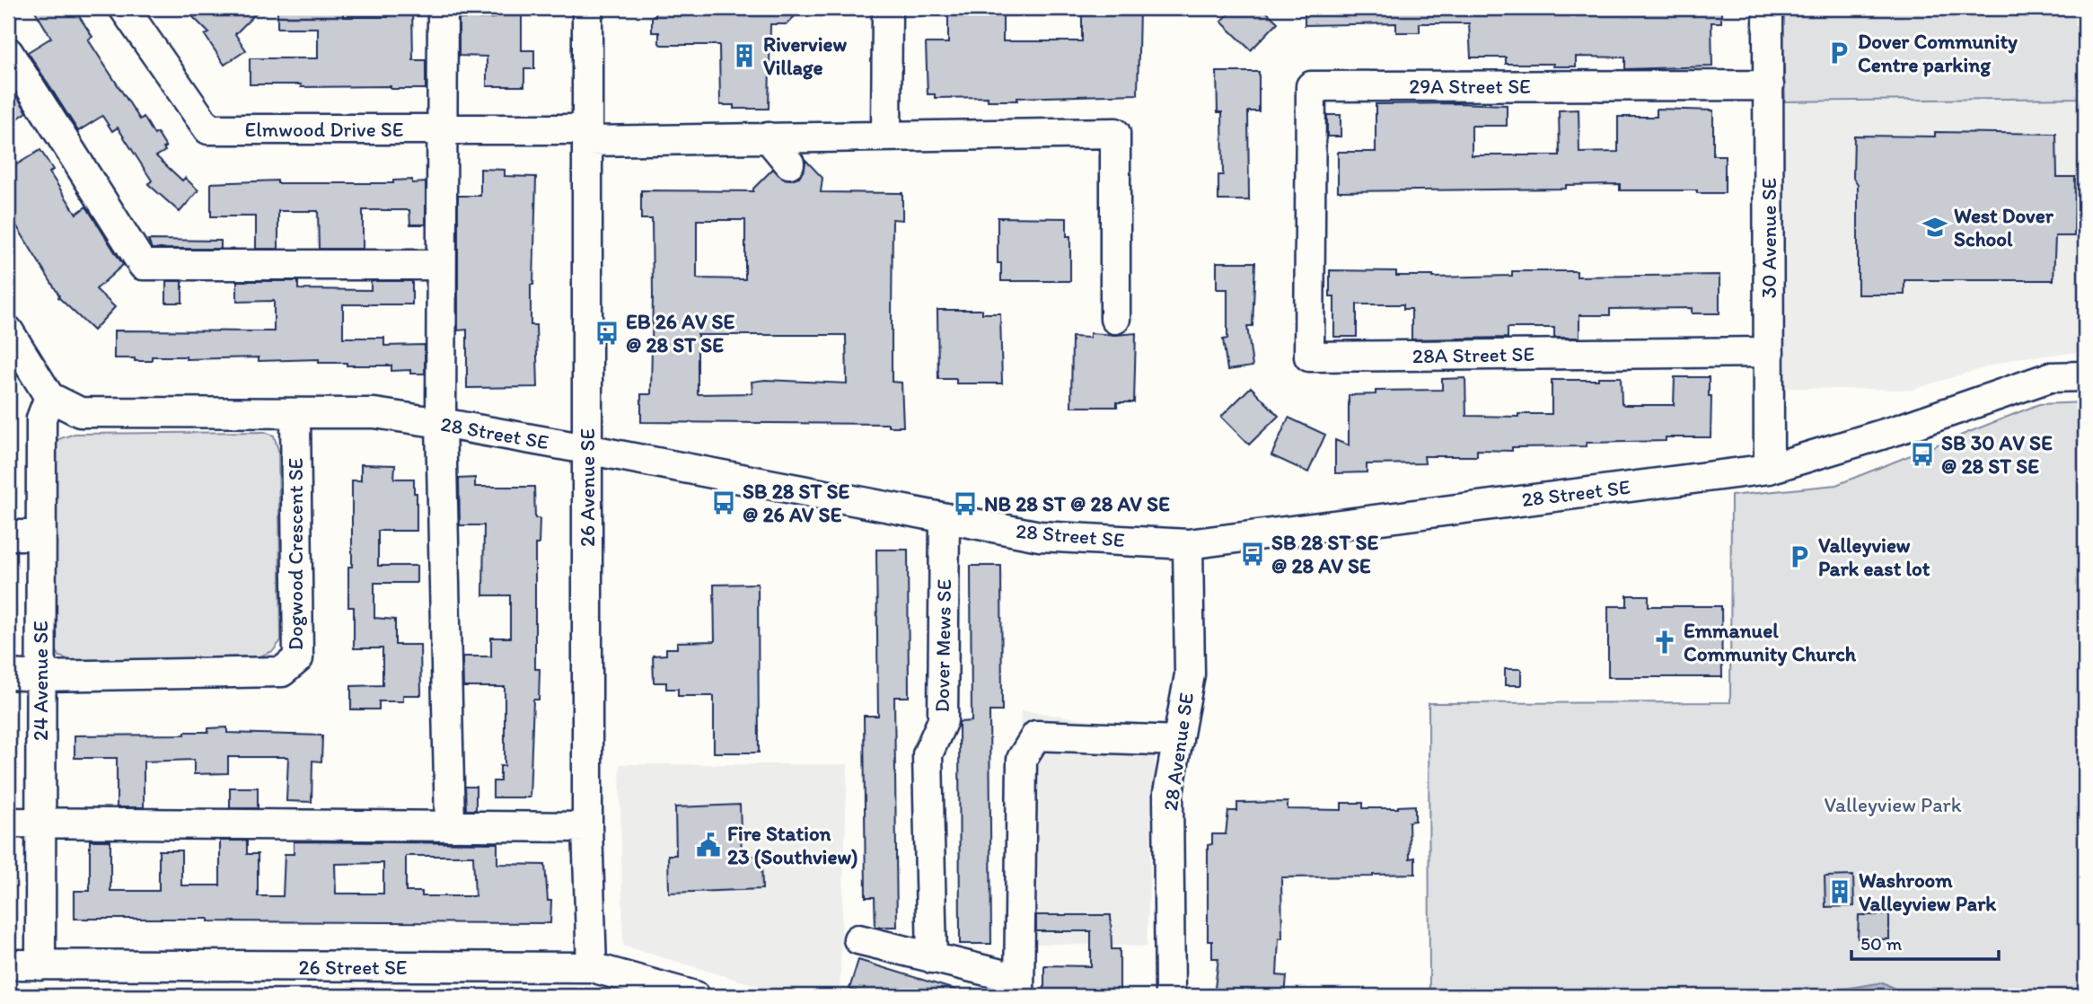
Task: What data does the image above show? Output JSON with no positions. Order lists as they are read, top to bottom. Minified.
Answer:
{"streets":{"street":["29A Street SE","Elmwood Drive SE","30 Avenue SE","28A Street SE","28 Street SE","26 Avenue SE","Dogwood Crescent SE","Dover Mews SE","24 Avenue SE","28 Avenue SE","26 Street SE"]},"crossings":[["29A Street SE","30 Avenue SE"],["29A Street SE","28A Street SE"],["Elmwood Drive SE","26 Avenue SE"],["30 Avenue SE","28A Street SE"],["30 Avenue SE","28 Street SE"],["28 Street SE","26 Avenue SE"],["28 Street SE","Dogwood Crescent SE"],["28 Street SE","Dover Mews SE"],["28 Street SE","24 Avenue SE"],["28 Street SE","28 Avenue SE"],["26 Avenue SE","26 Street SE"],["Dogwood Crescent SE","24 Avenue SE"],["24 Avenue SE","26 Street SE"]],"parks":["Valleyview Park"],"places":{"parking":["Dover Community Centre parking","Valleyview Park east lot"],"building":["Riverview Village","Washroom Valleyview Park"],"school or university":["West Dover School"],"bus stop":["EB 26 AV SE @ 28 ST SE","SB 30 AV SE @ 28 ST SE","SB 28 ST SE @ 26 AV SE","NB 28 ST @ 28 AV SE","SB 28 ST SE @ 28 AV SE"],"church":["Emmanuel Community Church"],"public building":["Fire Station 23 (Southview)"]},"scale_bar":"50 m"}
